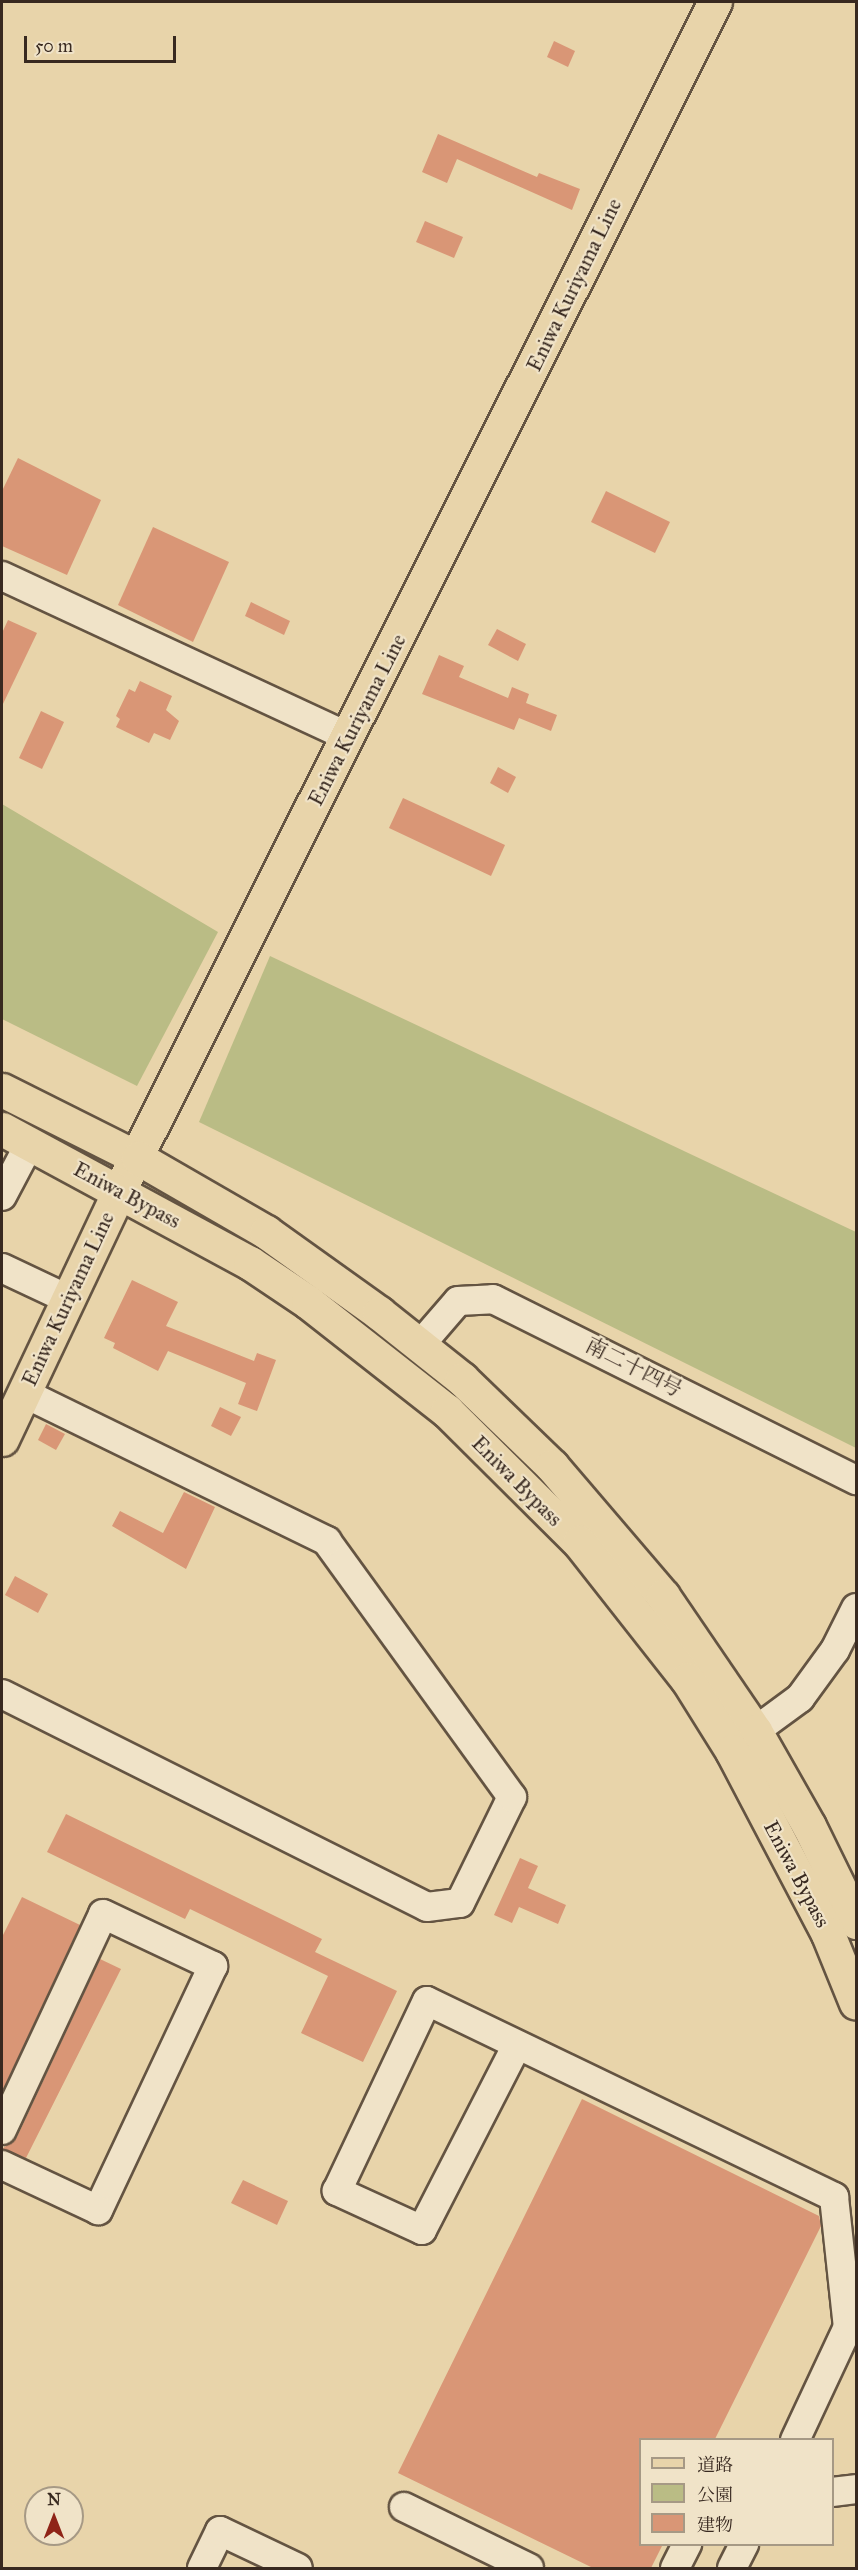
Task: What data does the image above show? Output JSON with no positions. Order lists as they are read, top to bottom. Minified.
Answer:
{"streets":{"main road":["Eniwa Kuriyama Line","Eniwa Bypass"],"street":["南二十四号"]},"crossings":[["Eniwa Kuriyama Line","Eniwa Bypass"],["Eniwa Bypass","南二十四号"]],"legend":["道路","公園","建物"],"scale_bar":"50 m","north":"top"}
